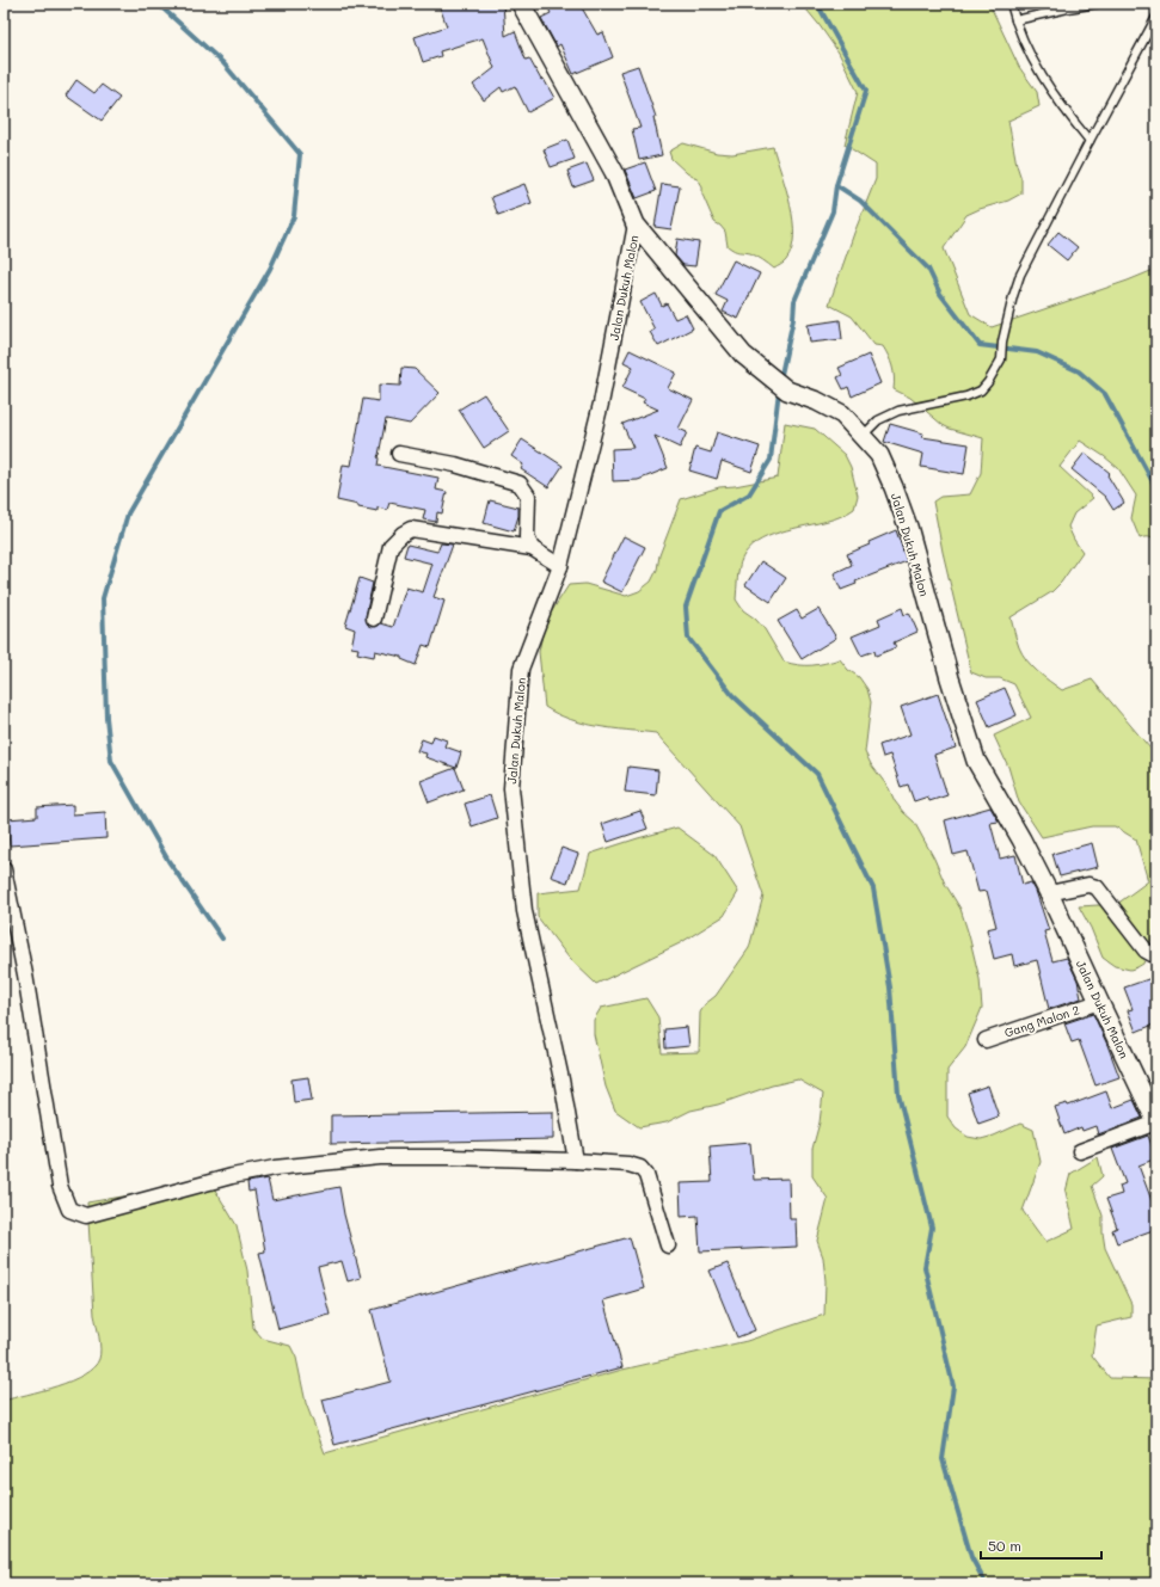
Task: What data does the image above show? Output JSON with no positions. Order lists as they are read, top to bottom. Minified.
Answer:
{"streets":{"street":["Jalan Dukuh Malon","Gang Malon 2"]},"crossings":[["Jalan Dukuh Malon","Gang Malon 2"]],"scale_bar":"50 m"}
